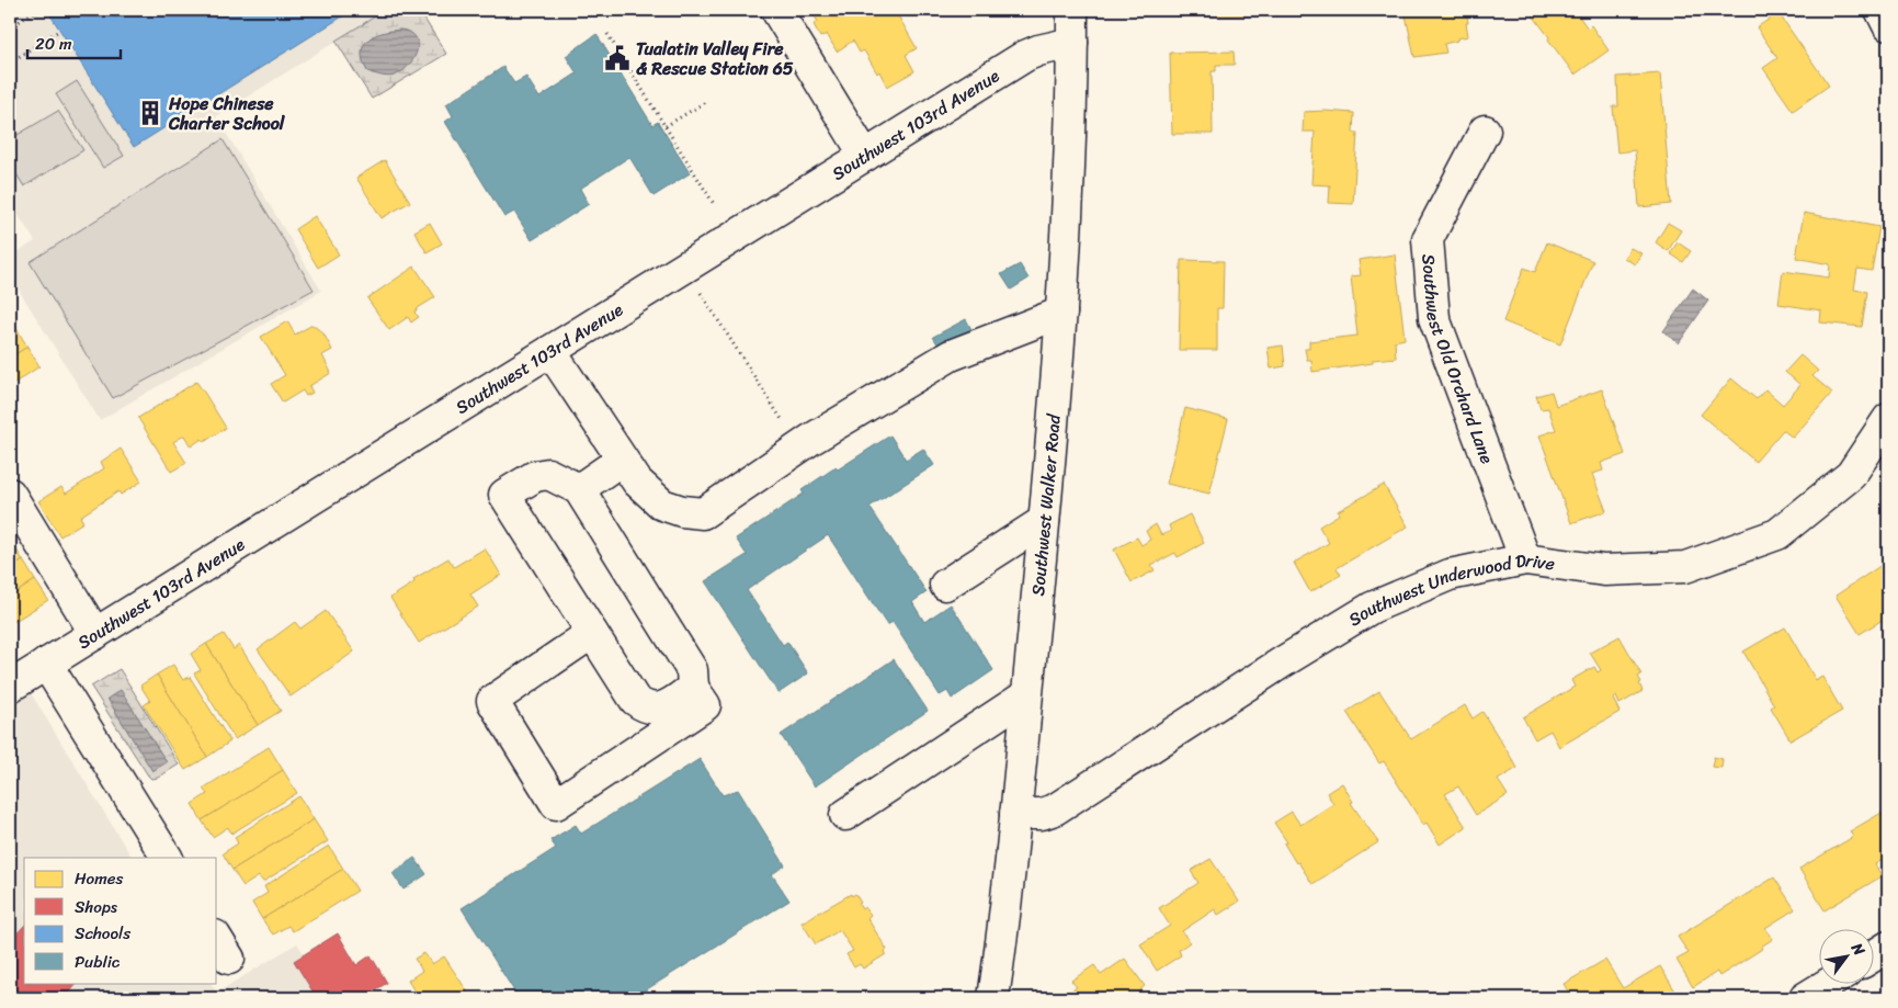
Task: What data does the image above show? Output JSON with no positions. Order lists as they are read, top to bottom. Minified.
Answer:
{"streets":{"street":["Southwest 103rd Avenue","Southwest Old Orchard Lane","Southwest Walker Road","Southwest Underwood Drive"]},"crossings":[["Southwest 103rd Avenue","Southwest Walker Road"],["Southwest Old Orchard Lane","Southwest Underwood Drive"],["Southwest Walker Road","Southwest Underwood Drive"]],"places":{"public building":["Tualatin Valley Fire & Rescue Station 65"],"building":["Hope Chinese Charter School"]},"legend":["Homes","Shops","Schools","Public"],"scale_bar":"20 m","north":"top right"}
